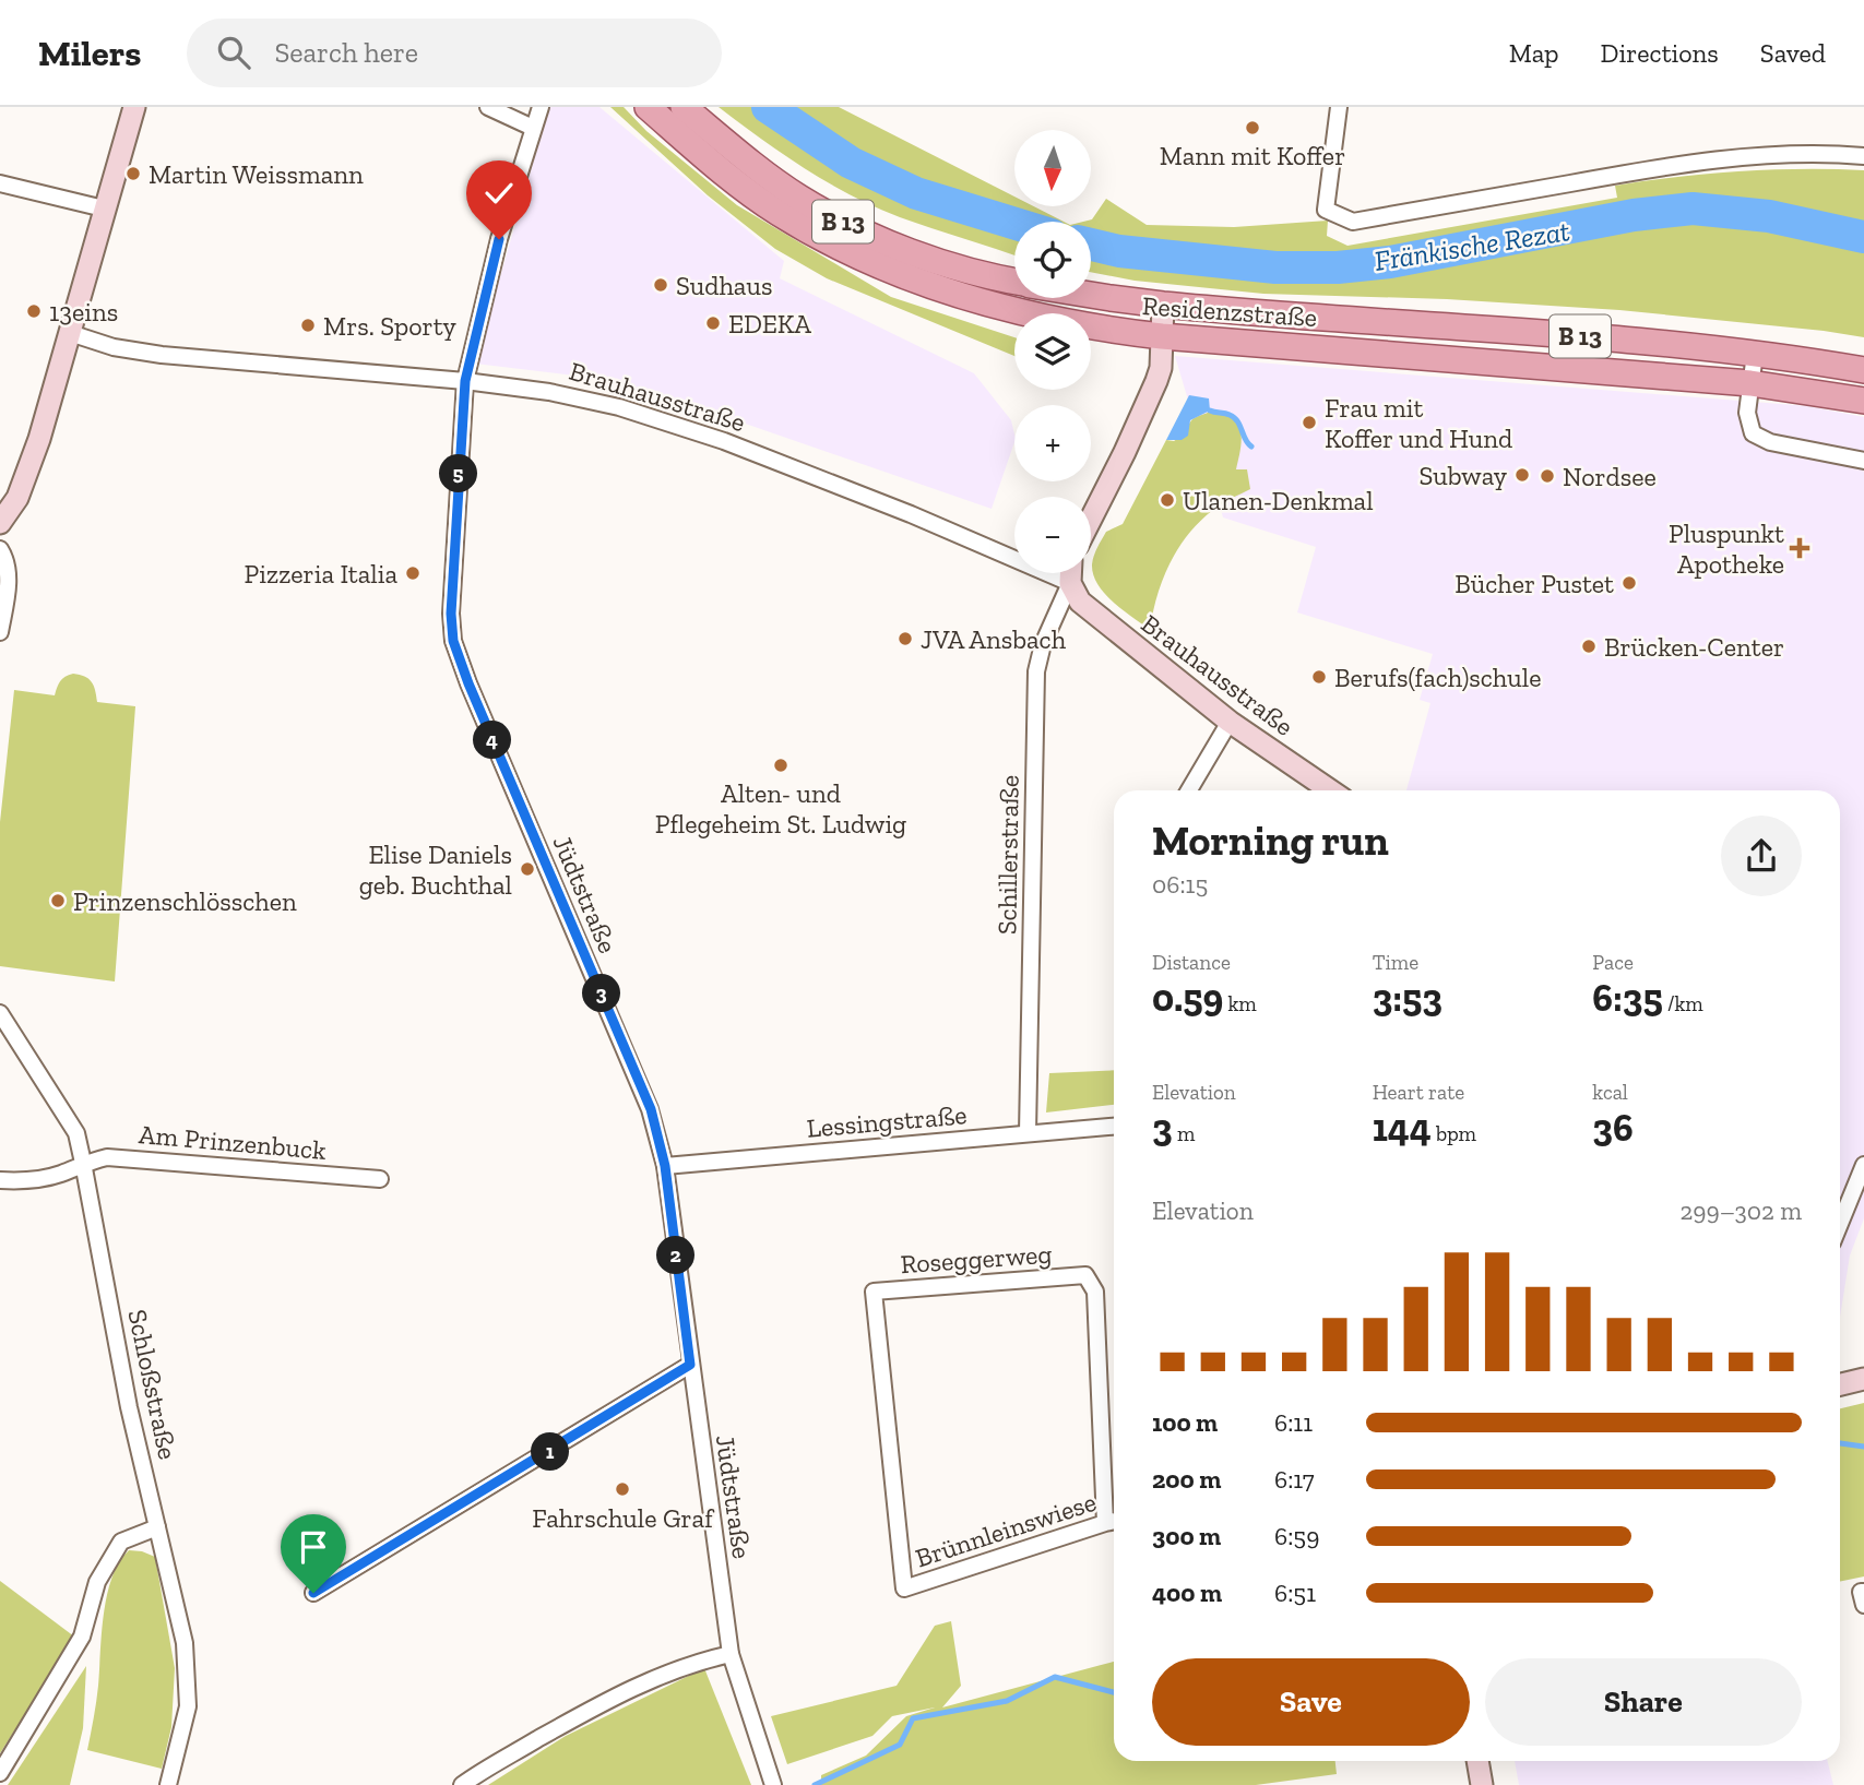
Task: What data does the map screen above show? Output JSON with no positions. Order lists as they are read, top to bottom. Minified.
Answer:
{"streets":{"main road":["B 13","Residenzstraße","Brauhausstraße"],"street":["Schillerstraße","Jüdtstraße","Lessingstraße","Am Prinzenbuck","Roseggerweg","Schloßstraße","Brünnleinswiese"]},"crossings":[["Brauhausstraße","Schillerstraße"],["Brauhausstraße","Jüdtstraße"],["Schillerstraße","Lessingstraße"],["Jüdtstraße","Lessingstraße"],["Am Prinzenbuck","Schloßstraße"],["Roseggerweg","Brünnleinswiese"]],"water":["Fränkische Rezat"],"places":{"other":["Mann mit Koffer","Martin Weissmann","Sudhaus","13eins","EDEKA","Mrs. Sporty","Frau mit Koffer und Hund","Subway","Nordsee","Ulanen-Denkmal","Pizzeria Italia","Bücher Pustet","JVA Ansbach","Brücken-Center","Berufs(fach)schule","Alten- und Pflegeheim St. Ludwig","Elise Daniels geb. Buchthal","Prinzenschlösschen","Fahrschule Graf"],"health":["Pluspunkt Apotheke"]},"north":"bottom","page":{"header":"Milers","search":"Search here","nav":["Map","Directions","Saved"],"map_buttons":["+","−"],"pins":["5","4","3","2","1"],"heading":["Morning run","06:15"],"stats":[["Distance","0.59 km"],["Time","3:53"],["Pace","6:35 /km"],["Elevation","3 m"],["Heart rate","144 bpm"],["kcal","36"]],"chart":["Elevation","299–302 m"],"list":[{"name":"100 m","note":"6:11"},{"name":"200 m","note":"6:17"},{"name":"300 m","note":"6:59"},{"name":"400 m","note":"6:51"}],"buttons":["Save","Share"]}}
